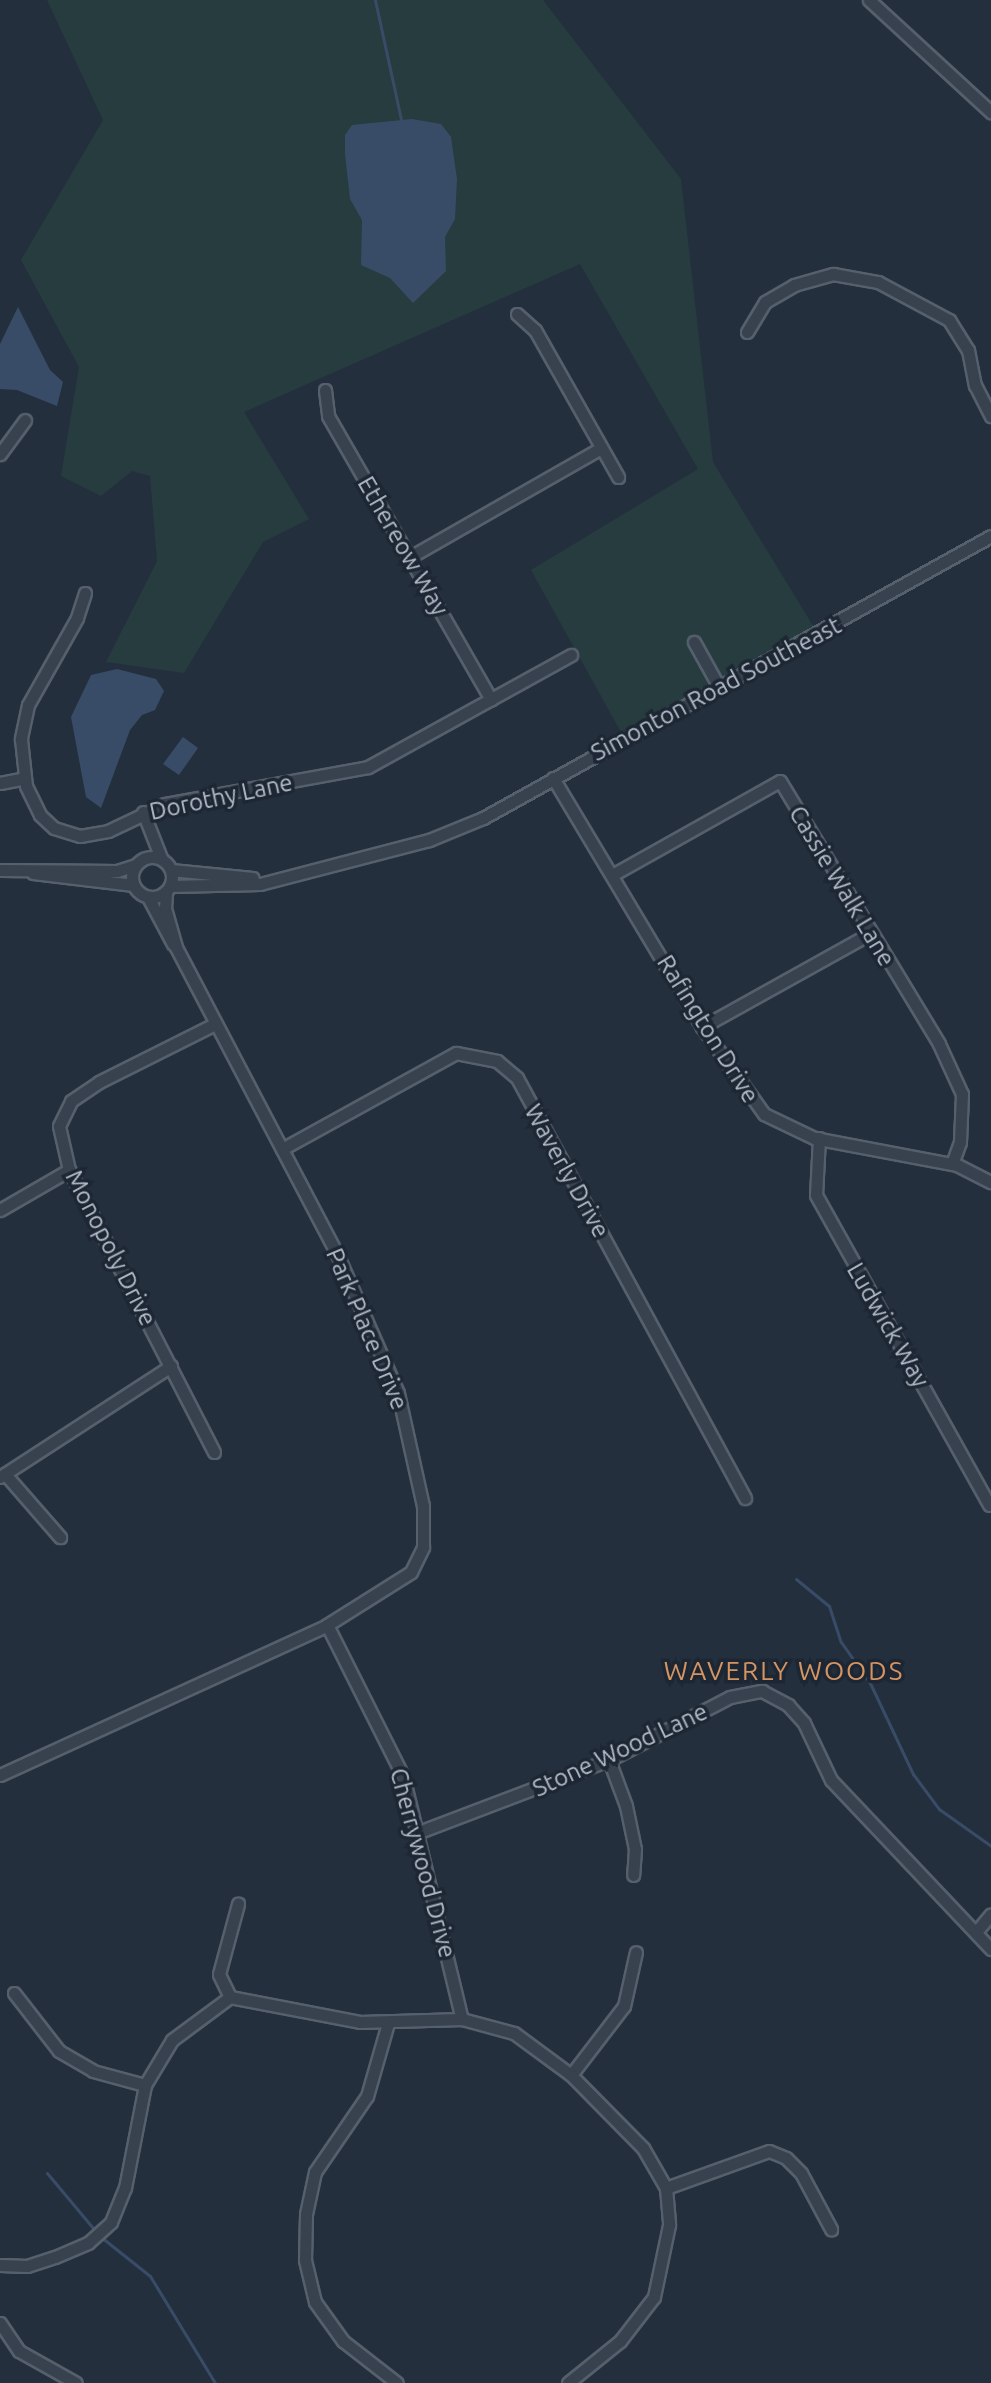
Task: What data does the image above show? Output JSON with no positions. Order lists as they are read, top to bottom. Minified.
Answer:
{"streets":{"street":["Ethereow Way","Simonton Road Southeast","Dorothy Lane","Cassie Walk Lane","Rafington Drive","Waverly Drive","Monopoly Drive","Ludwick Way","Park Place Drive","Stone Wood Lane","Cherrywood Drive"]},"crossings":[["Ethereow Way","Dorothy Lane"],["Simonton Road Southeast","Rafington Drive"],["Cassie Walk Lane","Rafington Drive"],["Rafington Drive","Ludwick Way"],["Waverly Drive","Park Place Drive"],["Monopoly Drive","Park Place Drive"],["Park Place Drive","Cherrywood Drive"],["Stone Wood Lane","Cherrywood Drive"]],"districts":["WAVERLY WOODS"]}
